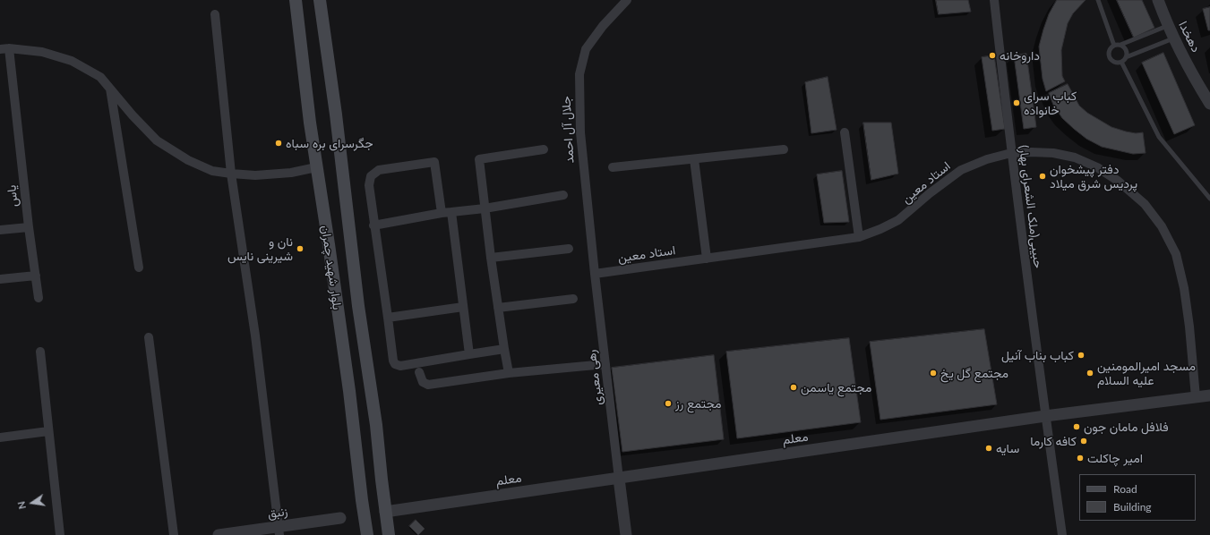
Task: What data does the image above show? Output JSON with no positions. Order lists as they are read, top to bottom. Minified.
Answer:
{"streets":{"main road":["بلوار شهید چمران"],"street":["دهخدا","جلال آل احمد","استاد معین","یاس","حبیبی(ملک الشعرای بهار)","رهی معیری","معلم","زنبق"]},"crossings":[["جلال آل احمد","استاد معین"],["جلال آل احمد","رهی معیری"],["استاد معین","حبیبی(ملک الشعرای بهار)"],["استاد معین","رهی معیری"],["استاد معین","معلم"],["حبیبی(ملک الشعرای بهار)","معلم"],["بلوار شهید چمران","معلم"],["رهی معیری","معلم"]],"places":["داروخانه","کباب سرای خانواده","جگرسرای بره سباه","دفتر پیشخوان پردیس شرق میلاد","نان و شیرینی نایس","کباب بناب آنیل","مجتمع گل یخ","مسجد امیرالمومنین علیه السلام","مجتمع یاسمن","مجتمع رز","فلافل مامان جون","کافه کارما","سایه","امیر چاکلت"],"legend":["Road","Building"],"north":"left"}
